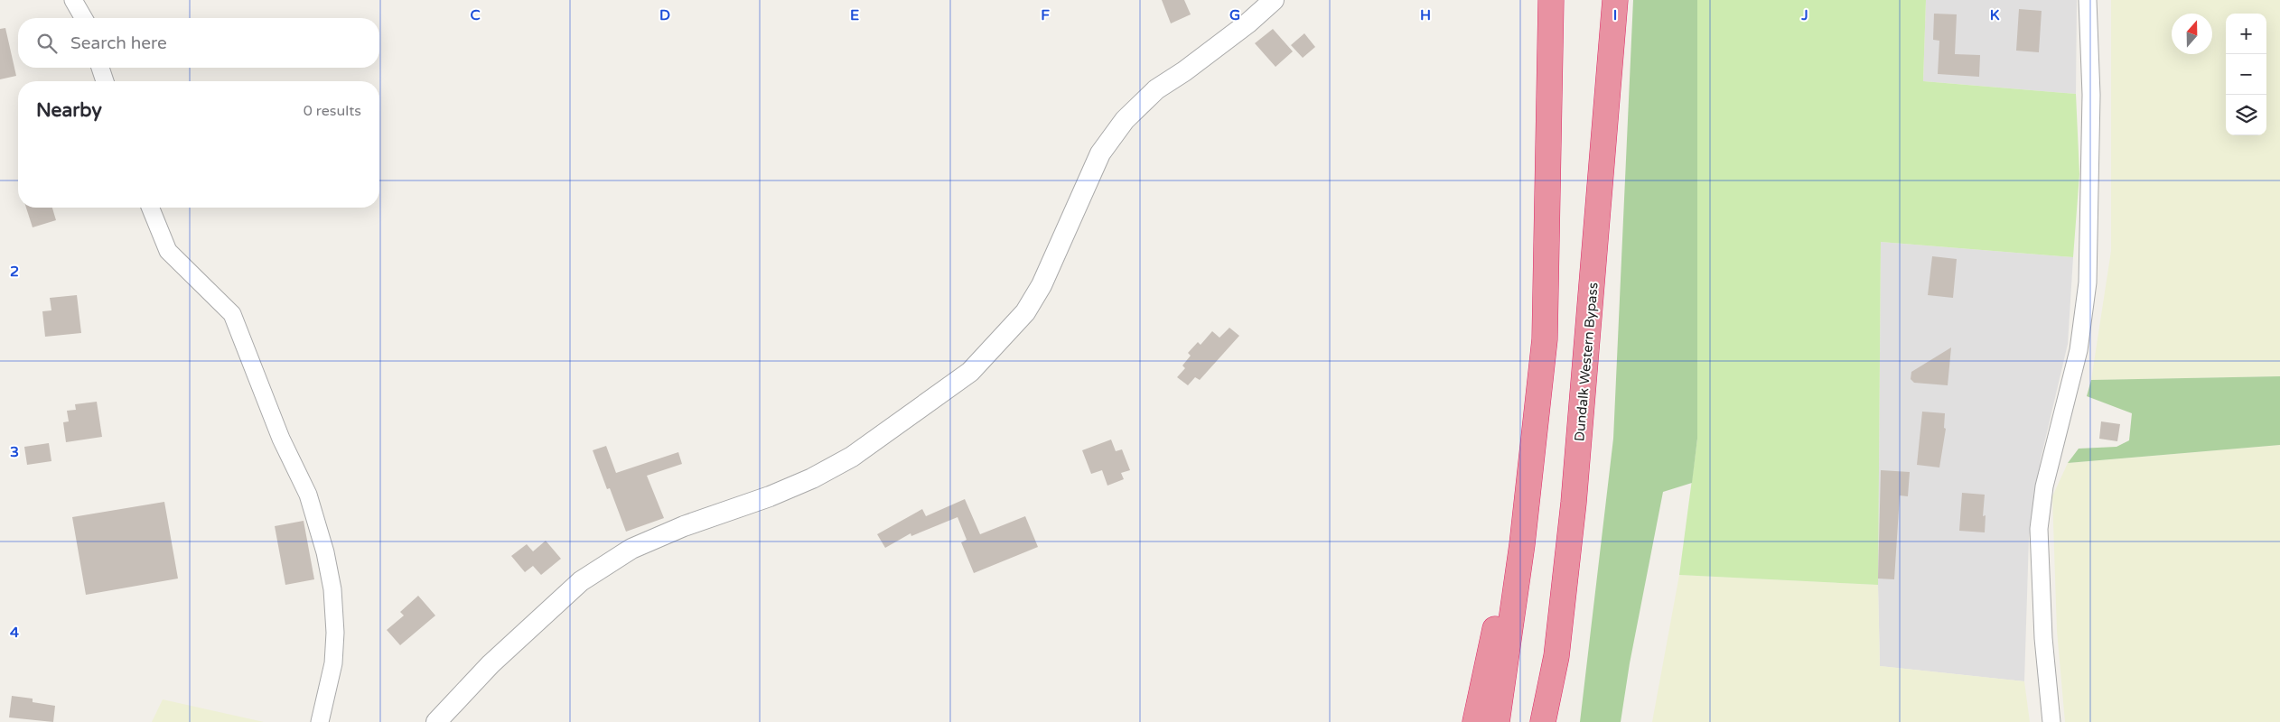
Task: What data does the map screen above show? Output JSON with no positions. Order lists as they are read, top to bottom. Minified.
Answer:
{"streets":{"highway":["Dundalk Western Bypass"]},"north":"top","page":{"map_buttons":["+","−"],"search":"Search here","heading":["Nearby","0 results"]},"grid":{"columns":["C","D","E","F","G","H","I","J","K"],"rows":["2","3","4"]}}
